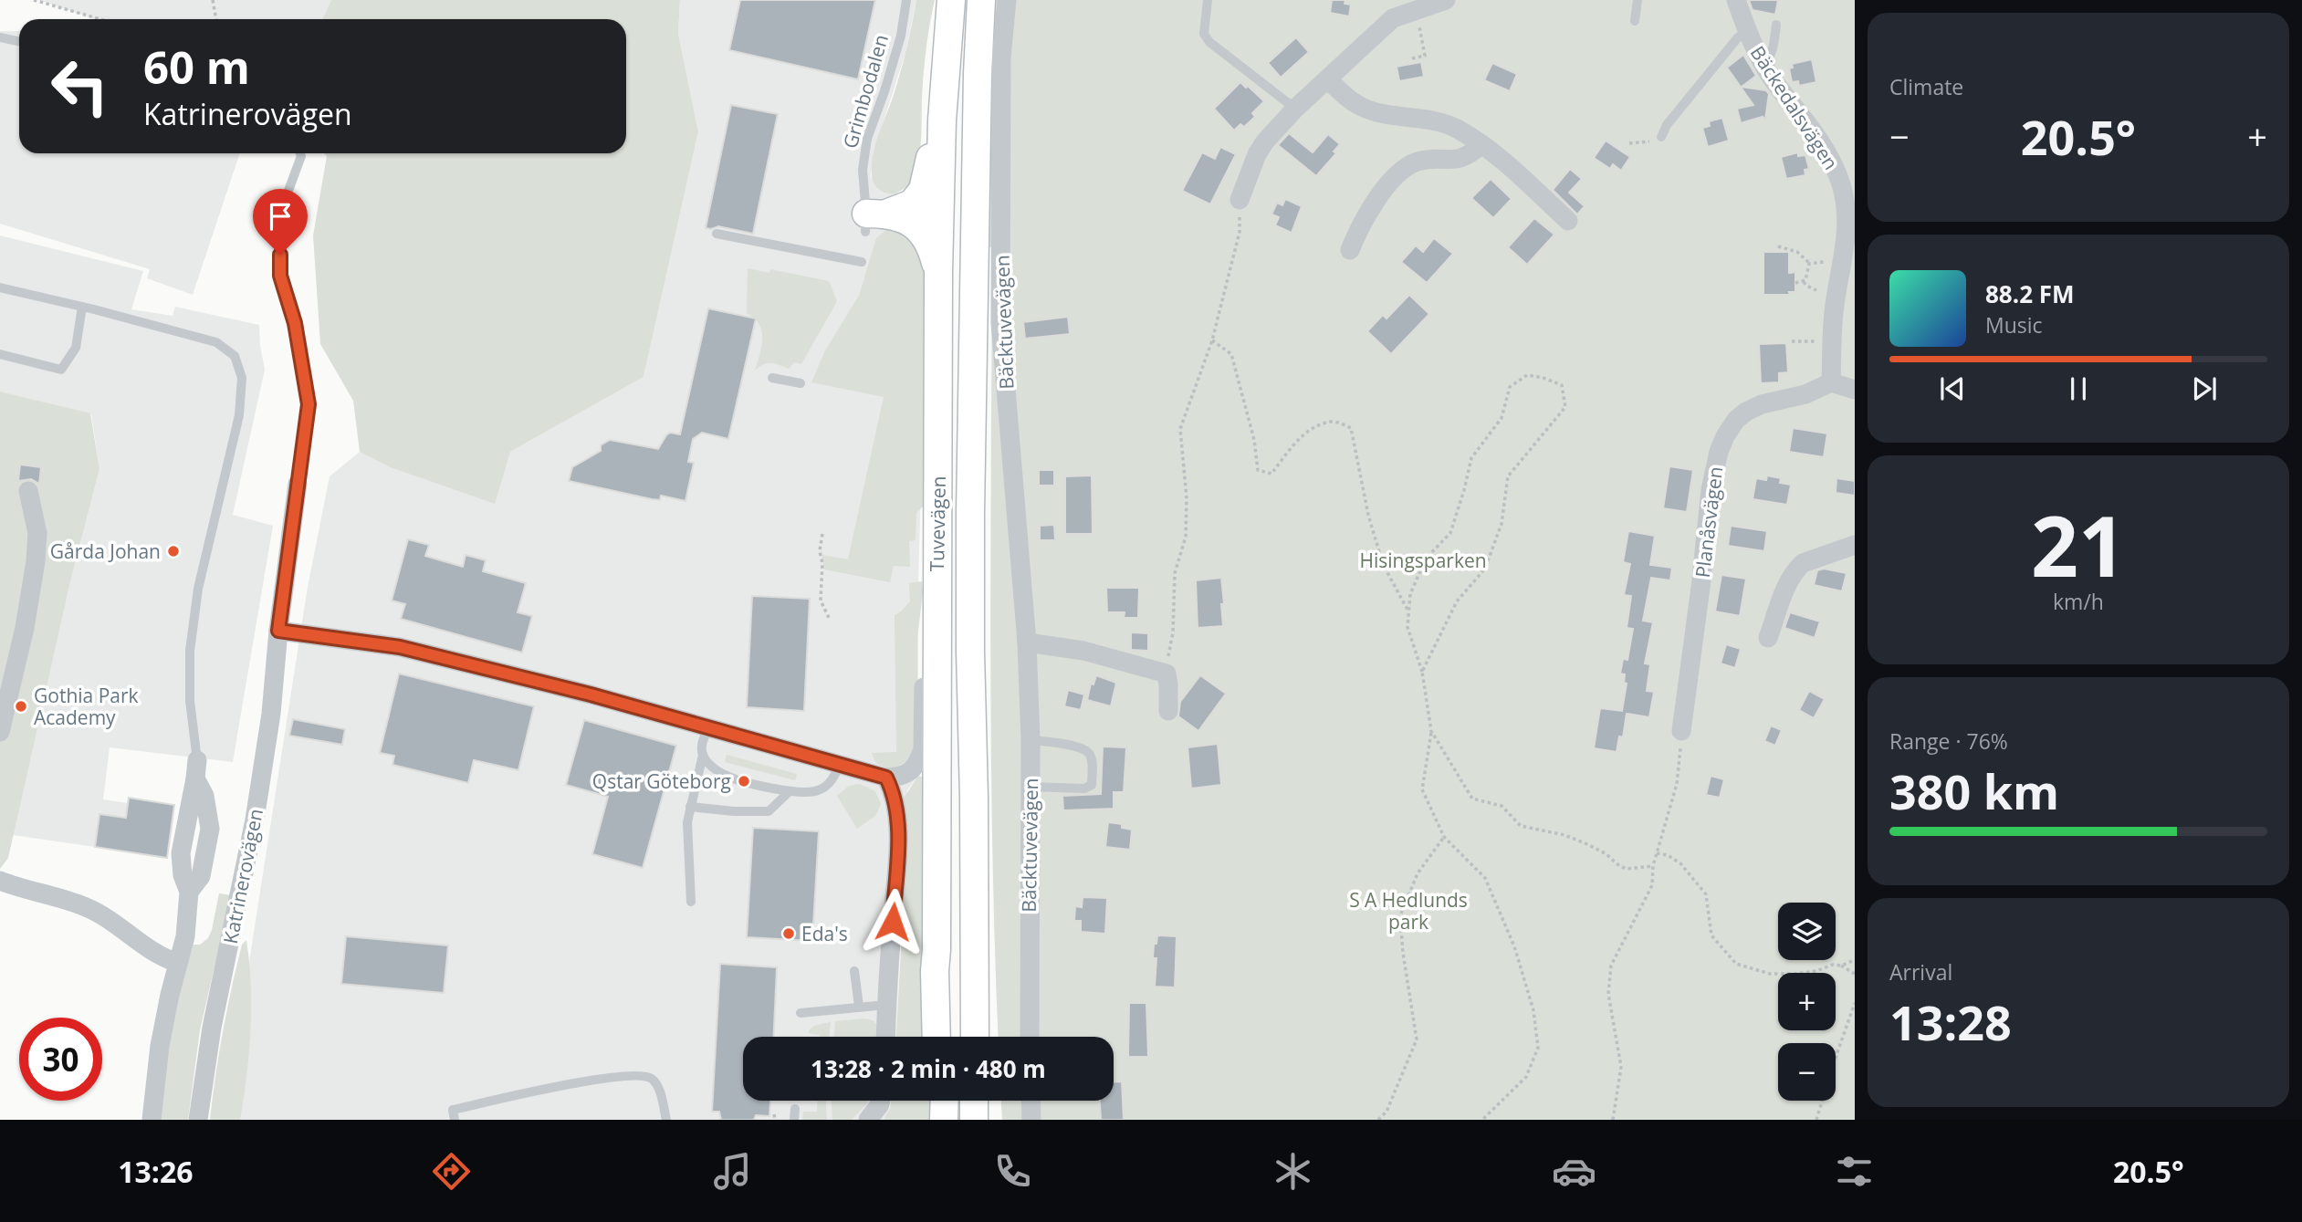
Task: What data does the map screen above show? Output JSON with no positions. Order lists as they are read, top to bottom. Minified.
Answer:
{"streets":{"main road":["Tuvevägen"],"street":["Bäckedalsvägen","Bäcktuvevägen","Planåsvägen","Katrinerovägen"],"lane":["Grimbodalen"]},"crossings":[["Bäckedalsvägen","Planåsvägen"]],"parks":["Hisingsparken","S A Hedlunds park"],"places":["Gårda Johan","Gothia Park Academy","Qstar Göteborg","Eda's"],"page":{"tile":["Climate",["21","km/h"],["Range · 76%","380 km"],["Arrival","13:28"]],"turn":["60 m","Katrinerovägen"],"heat":["−","20.5°","+"],"song":["88.2 FM","Music"],"map_buttons":["+","−"],"limit":"30","trip":"13:28 · 2 min · 480 m","tabs":["13:26","20.5°"]}}
